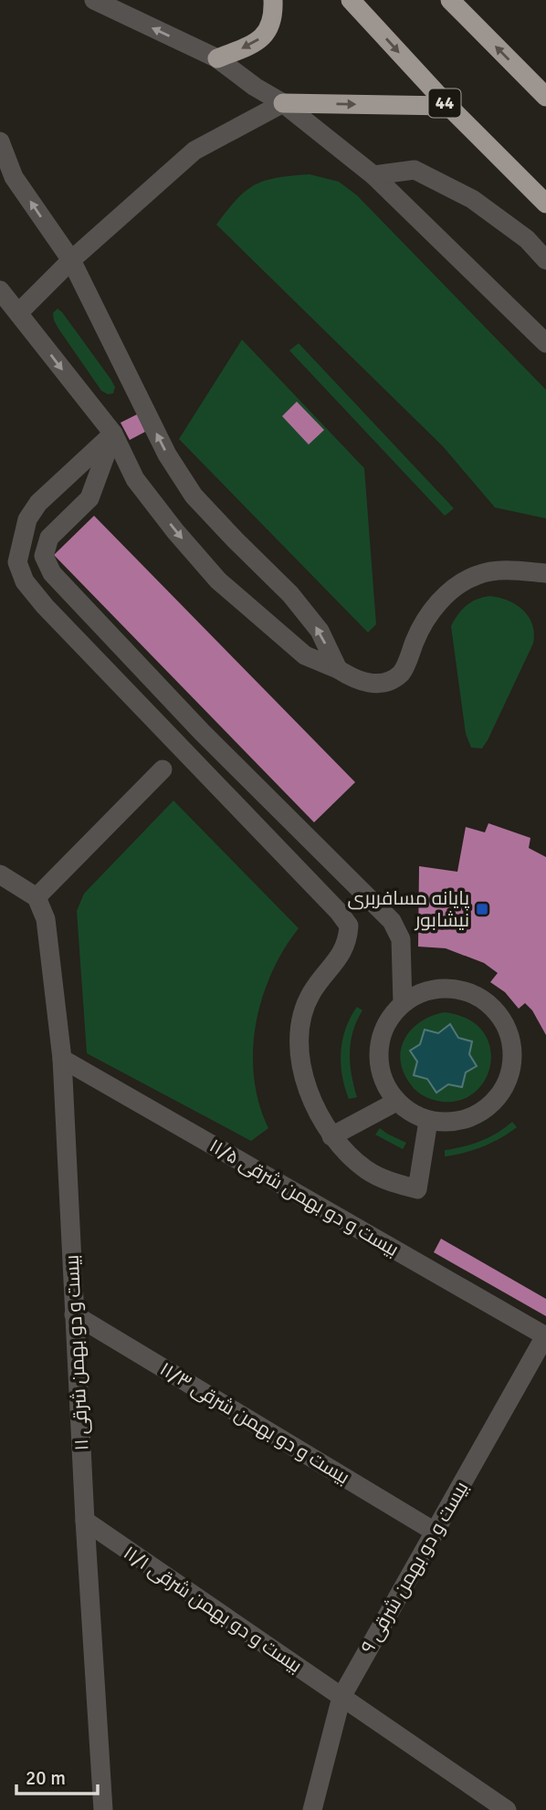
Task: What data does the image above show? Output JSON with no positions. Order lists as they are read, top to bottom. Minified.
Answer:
{"streets":{"highway":["44"],"street":["بیست و دو بهمن شرقی ۱۱/۵","بیست و دو بهمن شرقی ۱۱","بیست و دو بهمن شرقی ۱۱/۳","بیست و دو بهمن شرقی ۹","بیست و دو بهمن شرقی ۱۱/۱"]},"crossings":[["بیست و دو بهمن شرقی ۱۱/۵","بیست و دو بهمن شرقی ۱۱"],["بیست و دو بهمن شرقی ۱۱/۵","بیست و دو بهمن شرقی ۹"],["بیست و دو بهمن شرقی ۱۱","بیست و دو بهمن شرقی ۱۱/۳"],["بیست و دو بهمن شرقی ۱۱","بیست و دو بهمن شرقی ۱۱/۱"],["بیست و دو بهمن شرقی ۱۱/۳","بیست و دو بهمن شرقی ۹"],["بیست و دو بهمن شرقی ۹","بیست و دو بهمن شرقی ۱۱/۱"]],"places":{"transit":["پایانه مسافربری نیشابور"]},"scale_bar":"20 m"}
